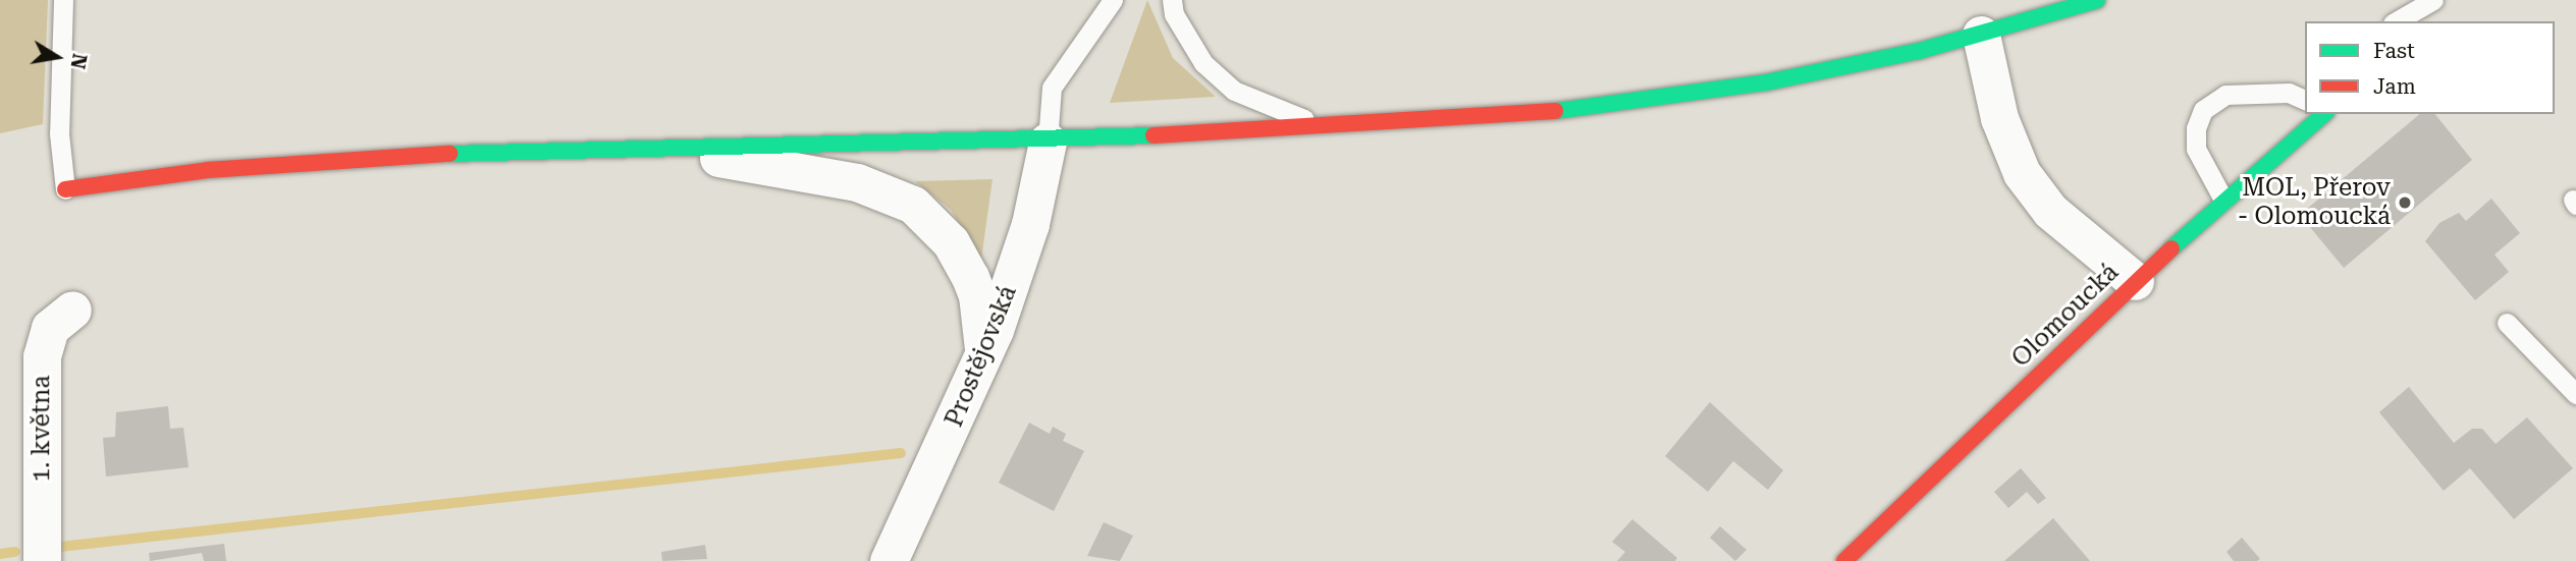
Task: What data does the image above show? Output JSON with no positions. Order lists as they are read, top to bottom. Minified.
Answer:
{"streets":{"street":["Olomoucká","Prostějovská","1. května"]},"places":["MOL, Přerov - Olomoucká"],"legend":["Fast","Jam"],"north":"right"}
